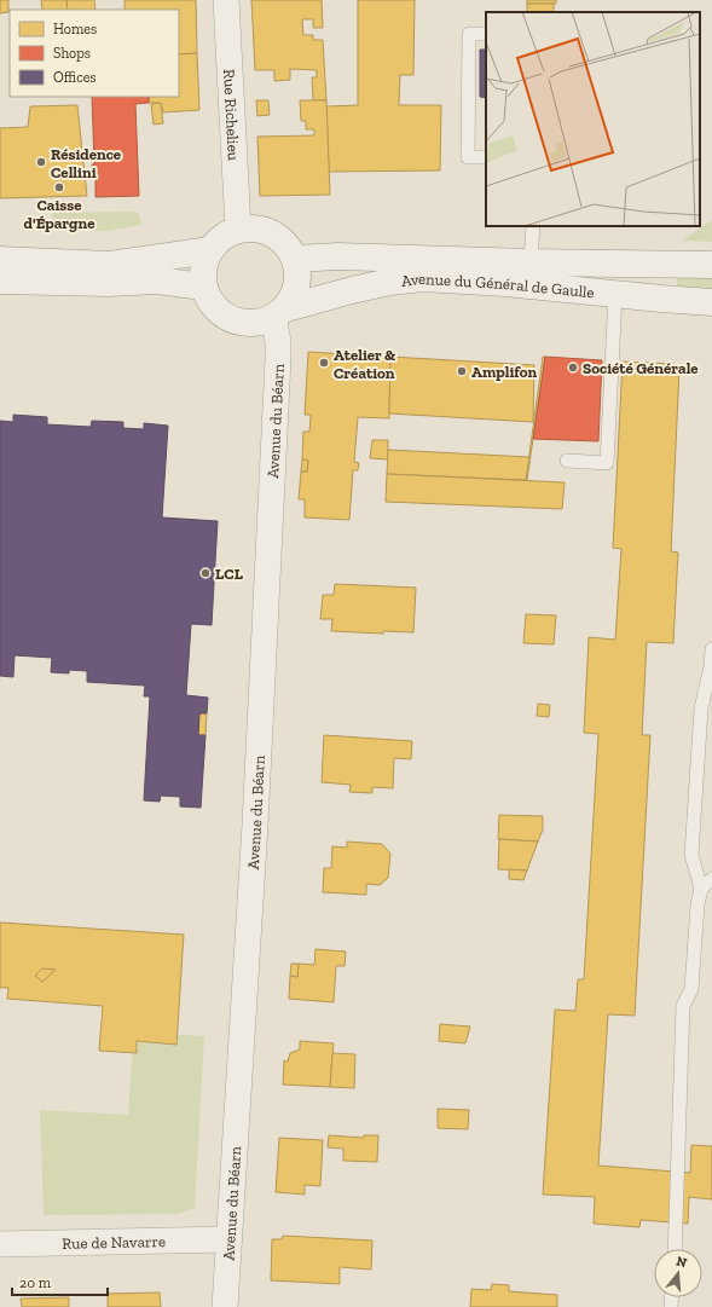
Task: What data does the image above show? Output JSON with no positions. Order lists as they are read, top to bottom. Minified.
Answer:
{"streets":{"main road":["Avenue du Général de Gaulle"],"street":["Rue Richelieu","Avenue du Béarn","Rue de Navarre"]},"crossings":[["Rue Richelieu","Avenue du Général de Gaulle"],["Rue Richelieu","Avenue du Béarn"],["Avenue du Général de Gaulle","Avenue du Béarn"],["Avenue du Béarn","Rue de Navarre"]],"places":["Résidence Cellini","Caisse d'Épargne","Atelier & Création","Société Générale","Amplifon","LCL"],"legend":["Homes","Shops","Offices"],"scale_bar":"20 m","north":"top"}
